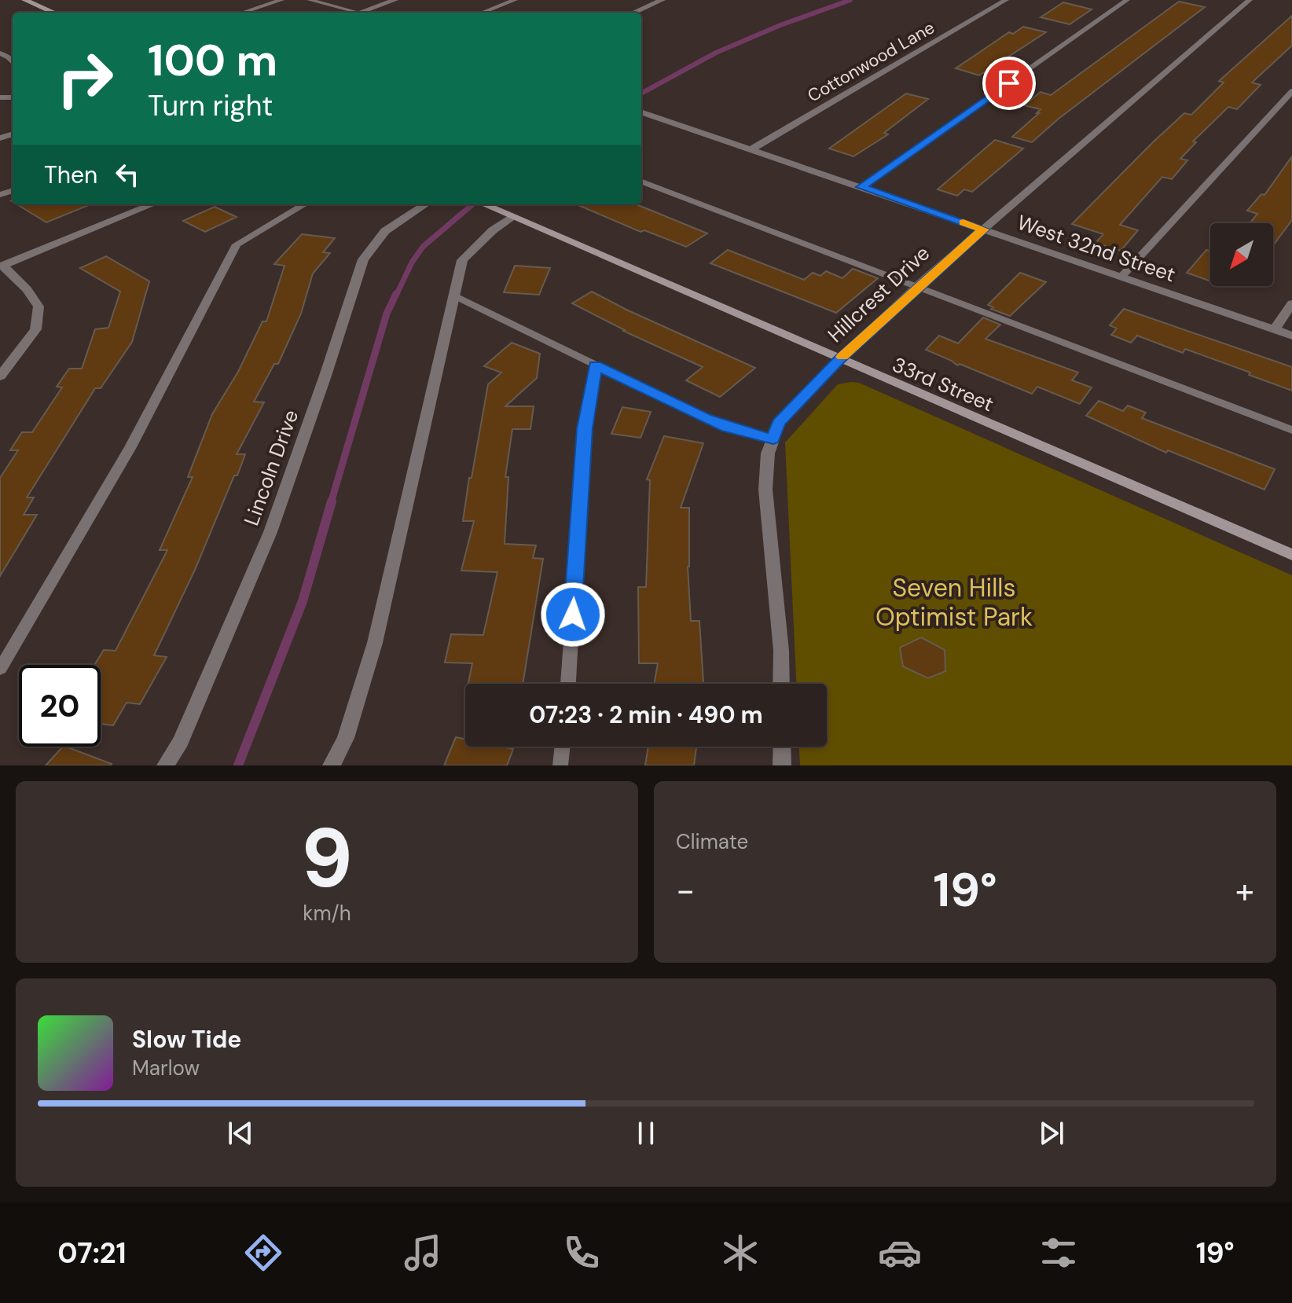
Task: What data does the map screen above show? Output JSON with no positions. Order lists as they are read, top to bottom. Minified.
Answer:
{"streets":{"street":["Cottonwood Lane","West 32nd Street","Hillcrest Drive","33rd Street","Lincoln Drive"]},"crossings":[["Cottonwood Lane","West 32nd Street"],["West 32nd Street","Hillcrest Drive"],["Hillcrest Drive","33rd Street"]],"parks":["Seven Hills Optimist Park"],"north":"bottom left","page":{"turn":["100 m","Turn right"],"then":"Then","limit":"20","trip":"07:23 · 2 min · 490 m","tile":[["9","km/h"],"Climate"],"heat":["−","19°","+"],"song":["Slow Tide","Marlow"],"tabs":["07:21","19°"]}}
